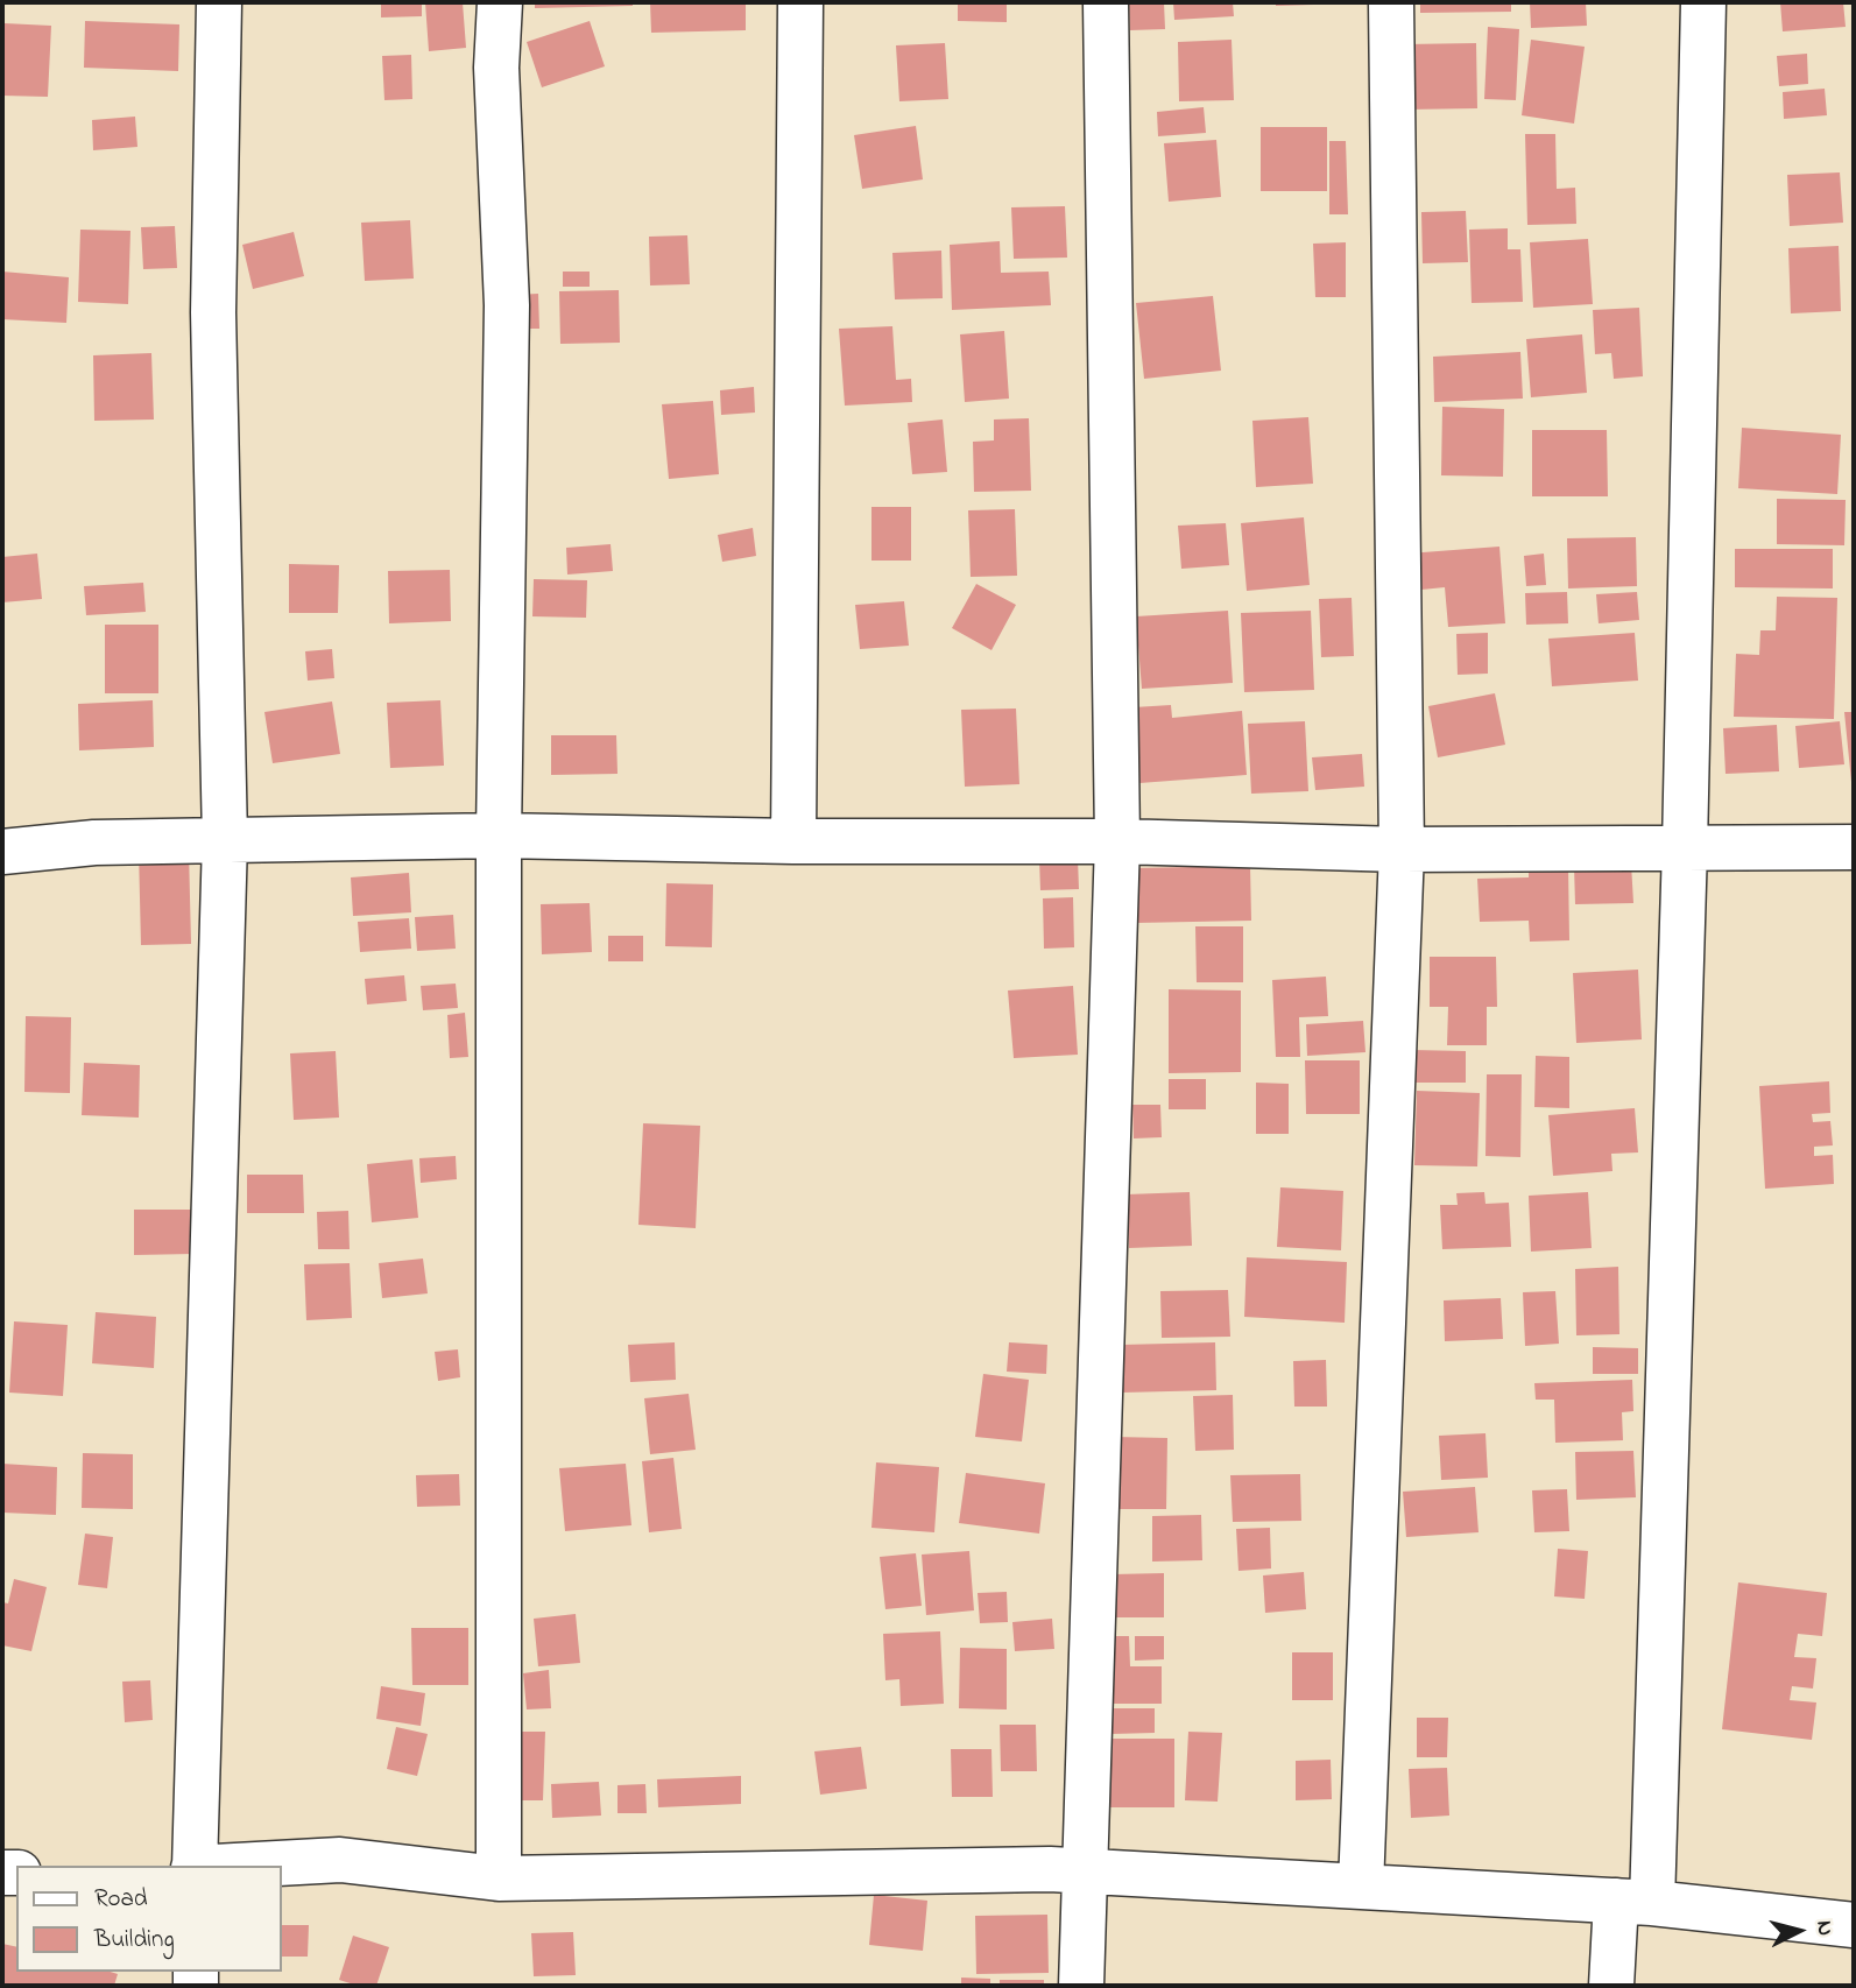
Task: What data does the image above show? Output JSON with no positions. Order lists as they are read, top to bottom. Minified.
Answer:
{"legend":["Road","Building"],"north":"right"}
